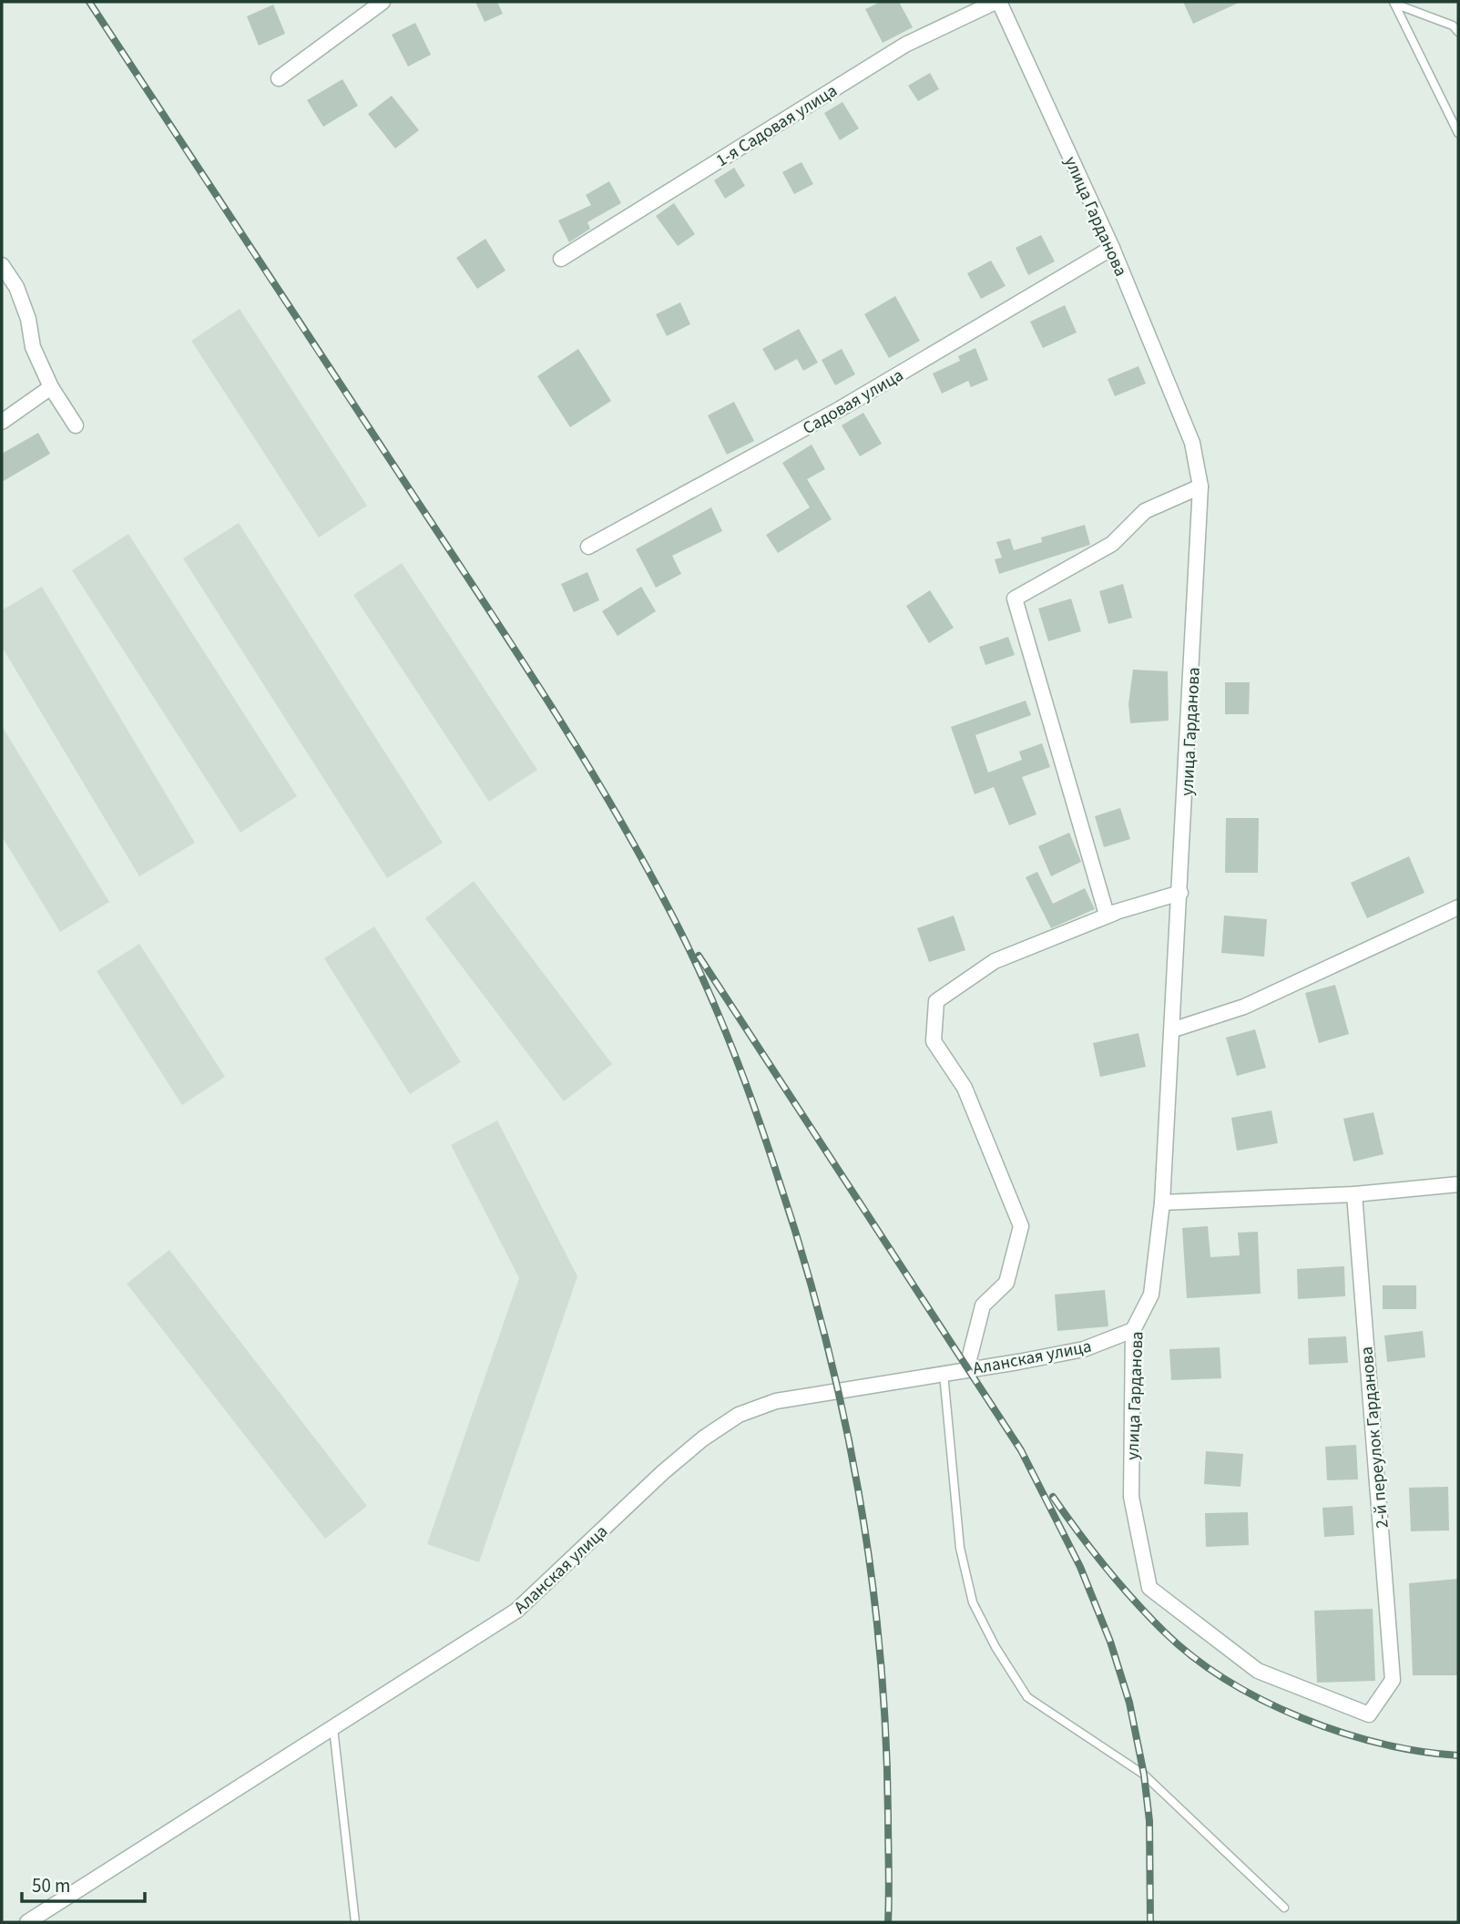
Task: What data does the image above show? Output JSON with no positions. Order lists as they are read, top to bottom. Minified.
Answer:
{"streets":{"street":["1-я Садовая улица","улица Гарданова","Садовая улица","Аланская улица","2-й переулок Гарданова"]},"crossings":[["1-я Садовая улица","улица Гарданова"],["улица Гарданова","Садовая улица"],["улица Гарданова","Аланская улица"],["улица Гарданова","2-й переулок Гарданова"]],"scale_bar":"50 m"}
